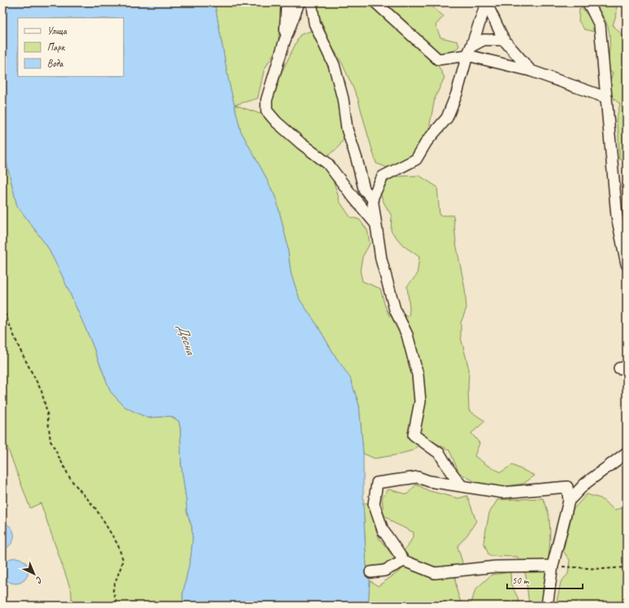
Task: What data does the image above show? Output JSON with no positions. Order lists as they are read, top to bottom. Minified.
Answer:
{"water":["Десна"],"legend":["Улица","Парк","Вода"],"scale_bar":"50 m","north":"bottom right"}
